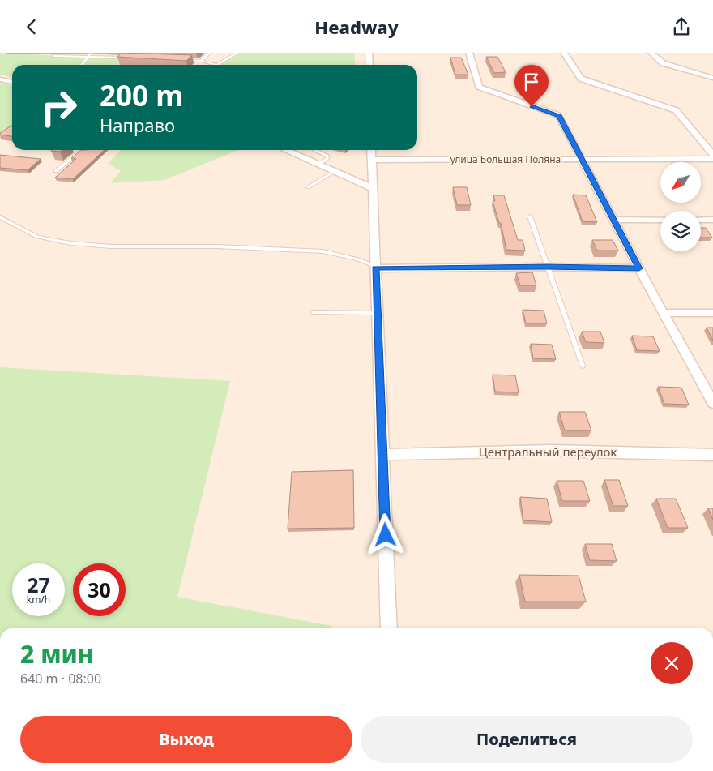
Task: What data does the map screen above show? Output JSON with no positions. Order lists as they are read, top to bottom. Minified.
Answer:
{"streets":{"street":["улица Большая Поляна","Центральный переулок"]},"north":"bottom left","page":{"header":"Headway","turn":["200 m","Направо"],"speed":"27 km/h","limit":"30","heading":["2 мин","640 m · 08:00"],"buttons":["Выход","Поделиться"]}}
